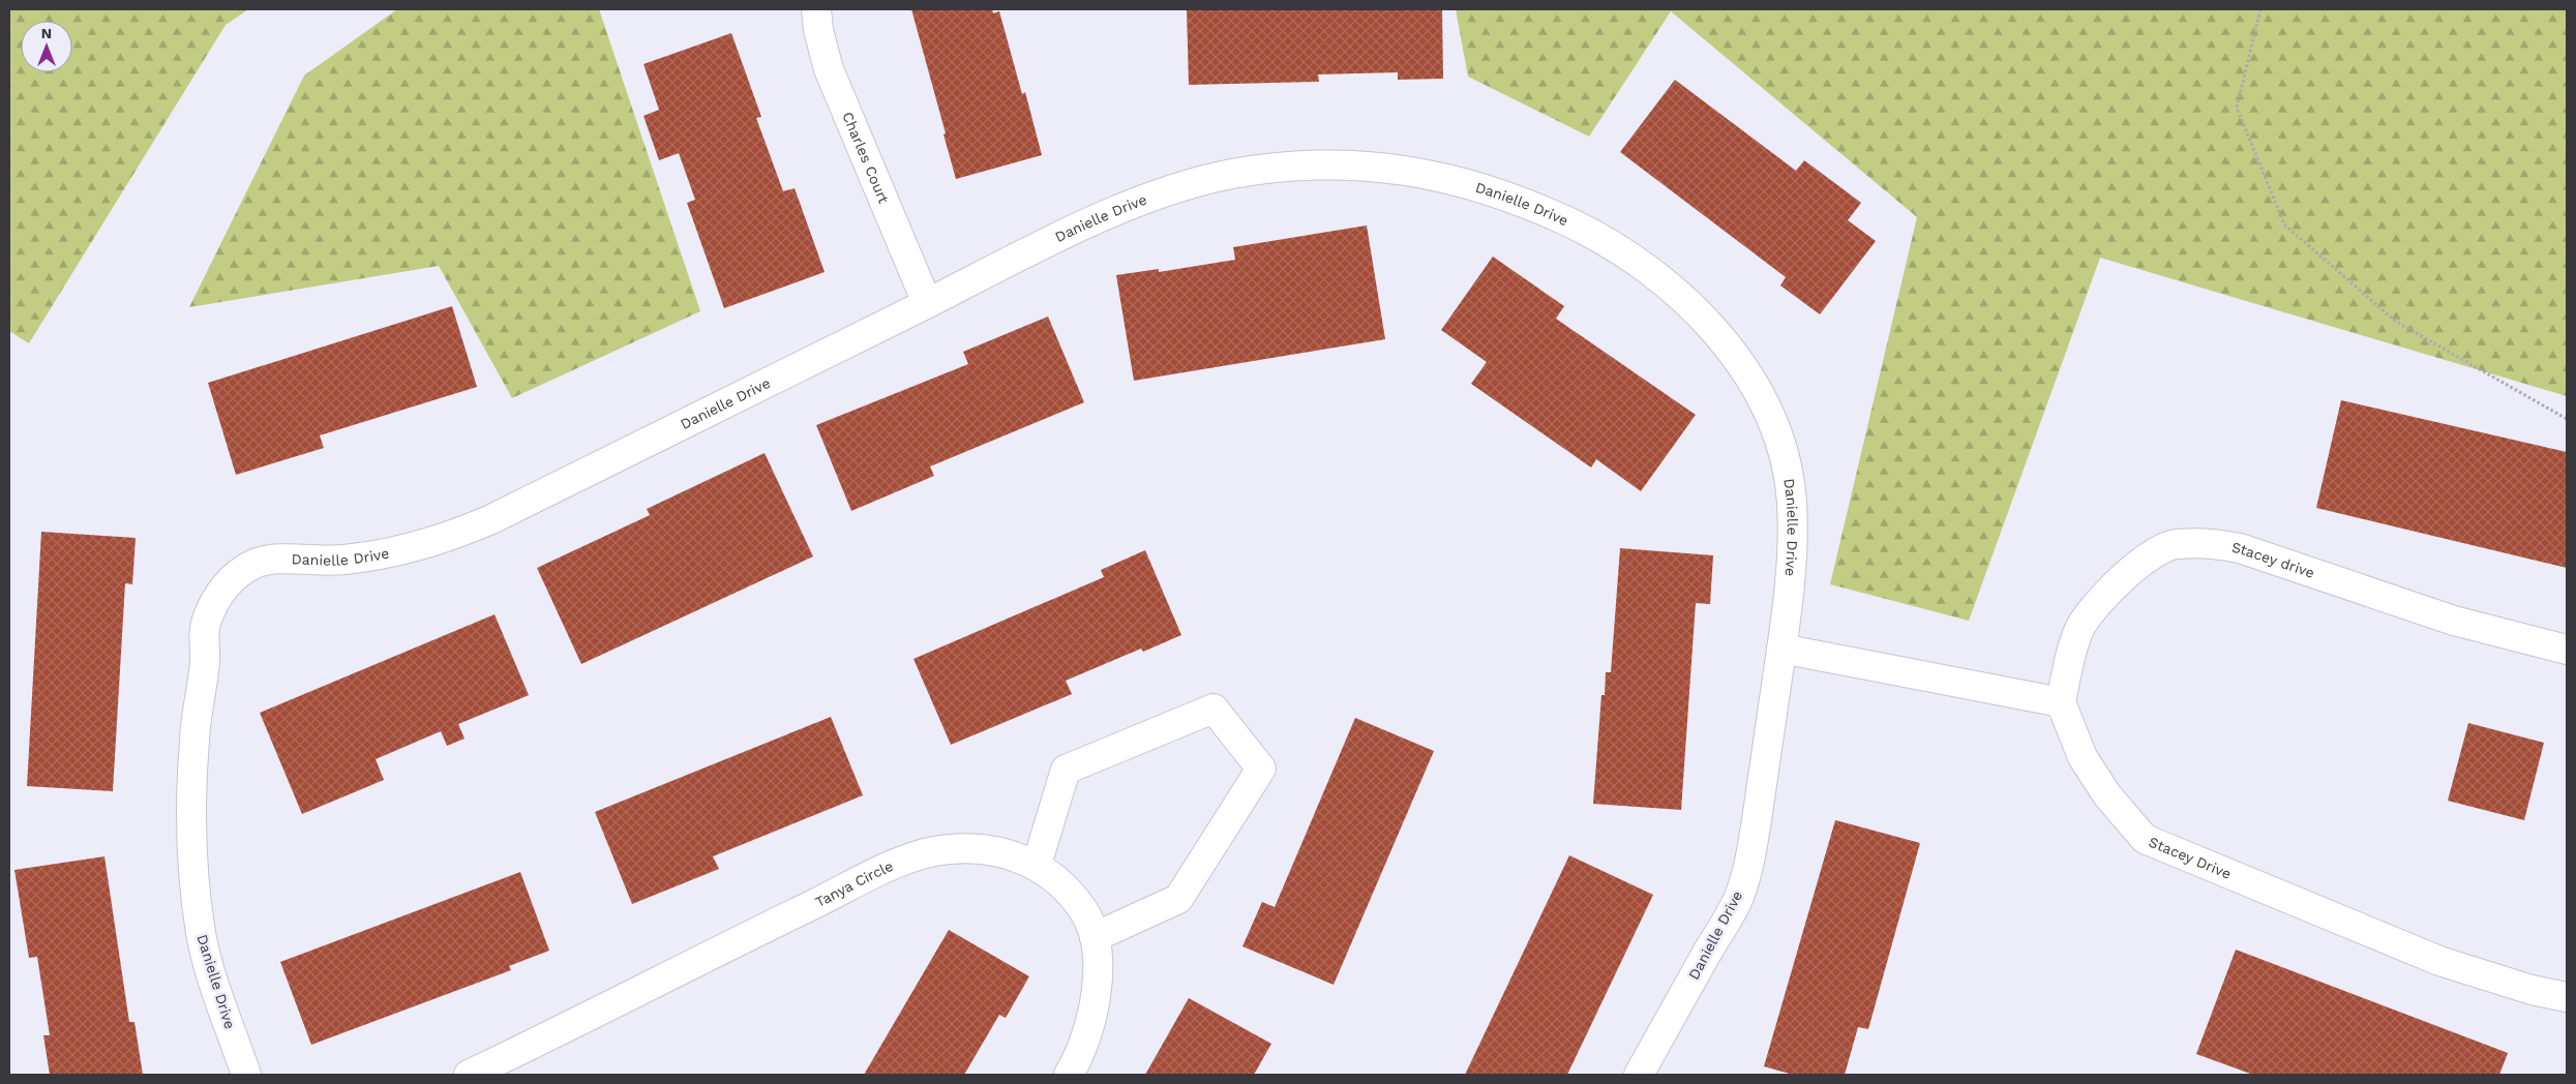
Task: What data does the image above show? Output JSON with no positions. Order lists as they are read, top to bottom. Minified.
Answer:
{"streets":{"street":["Charles Court","Danielle Drive","Stacey drive","Stacey Drive","Tanya Circle"]},"crossings":[["Charles Court","Danielle Drive"],["Stacey drive","Stacey Drive"]],"north":"top"}
